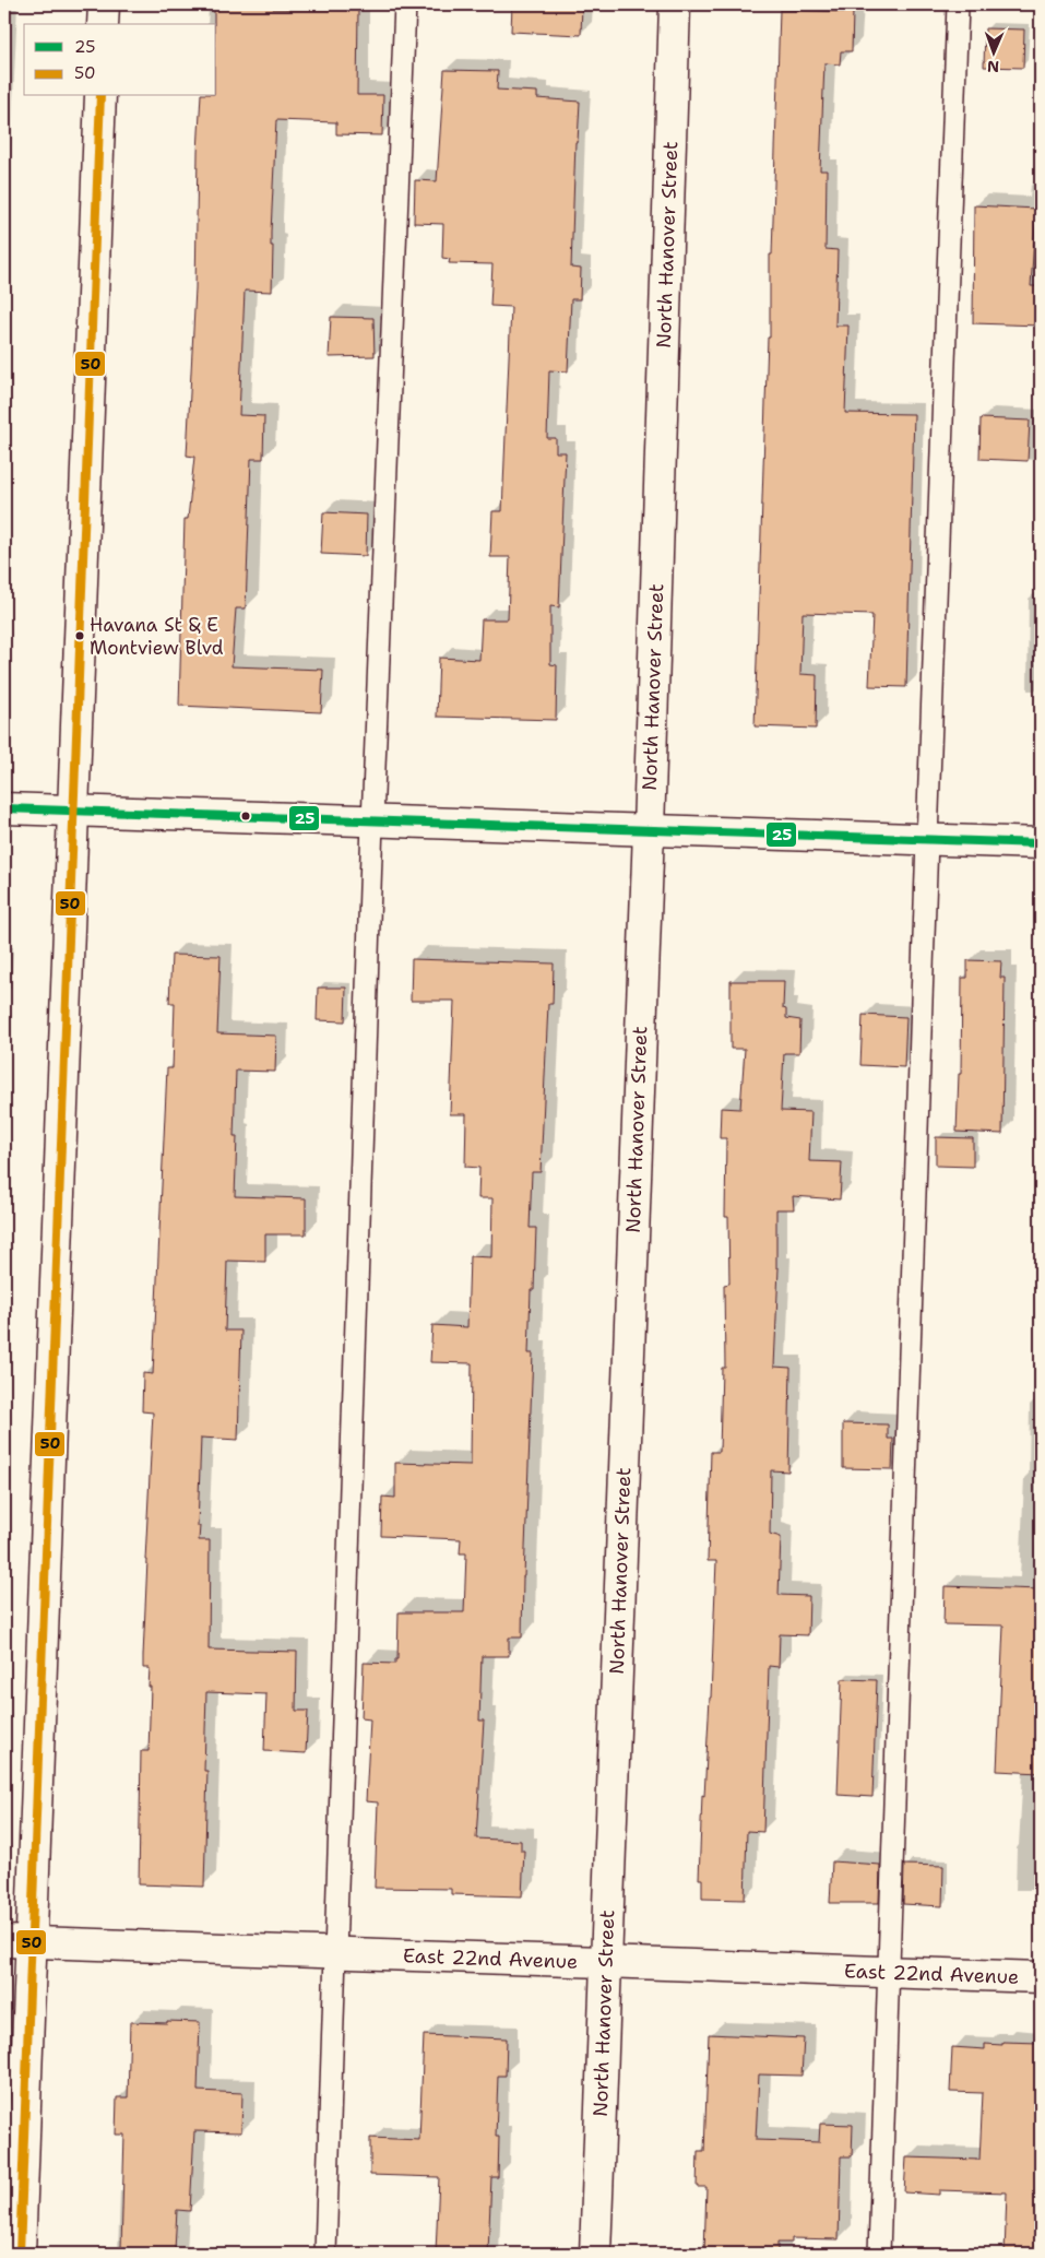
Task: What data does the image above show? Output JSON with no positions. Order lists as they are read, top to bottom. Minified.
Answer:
{"streets":{"street":["North Hanover Street","East 22nd Avenue"]},"crossings":[["North Hanover Street","East 22nd Avenue"]],"places":["Havana St & E Montview Blvd"],"lines":["transit line 50","transit line 25"],"legend":["25","50"],"north":"bottom"}
